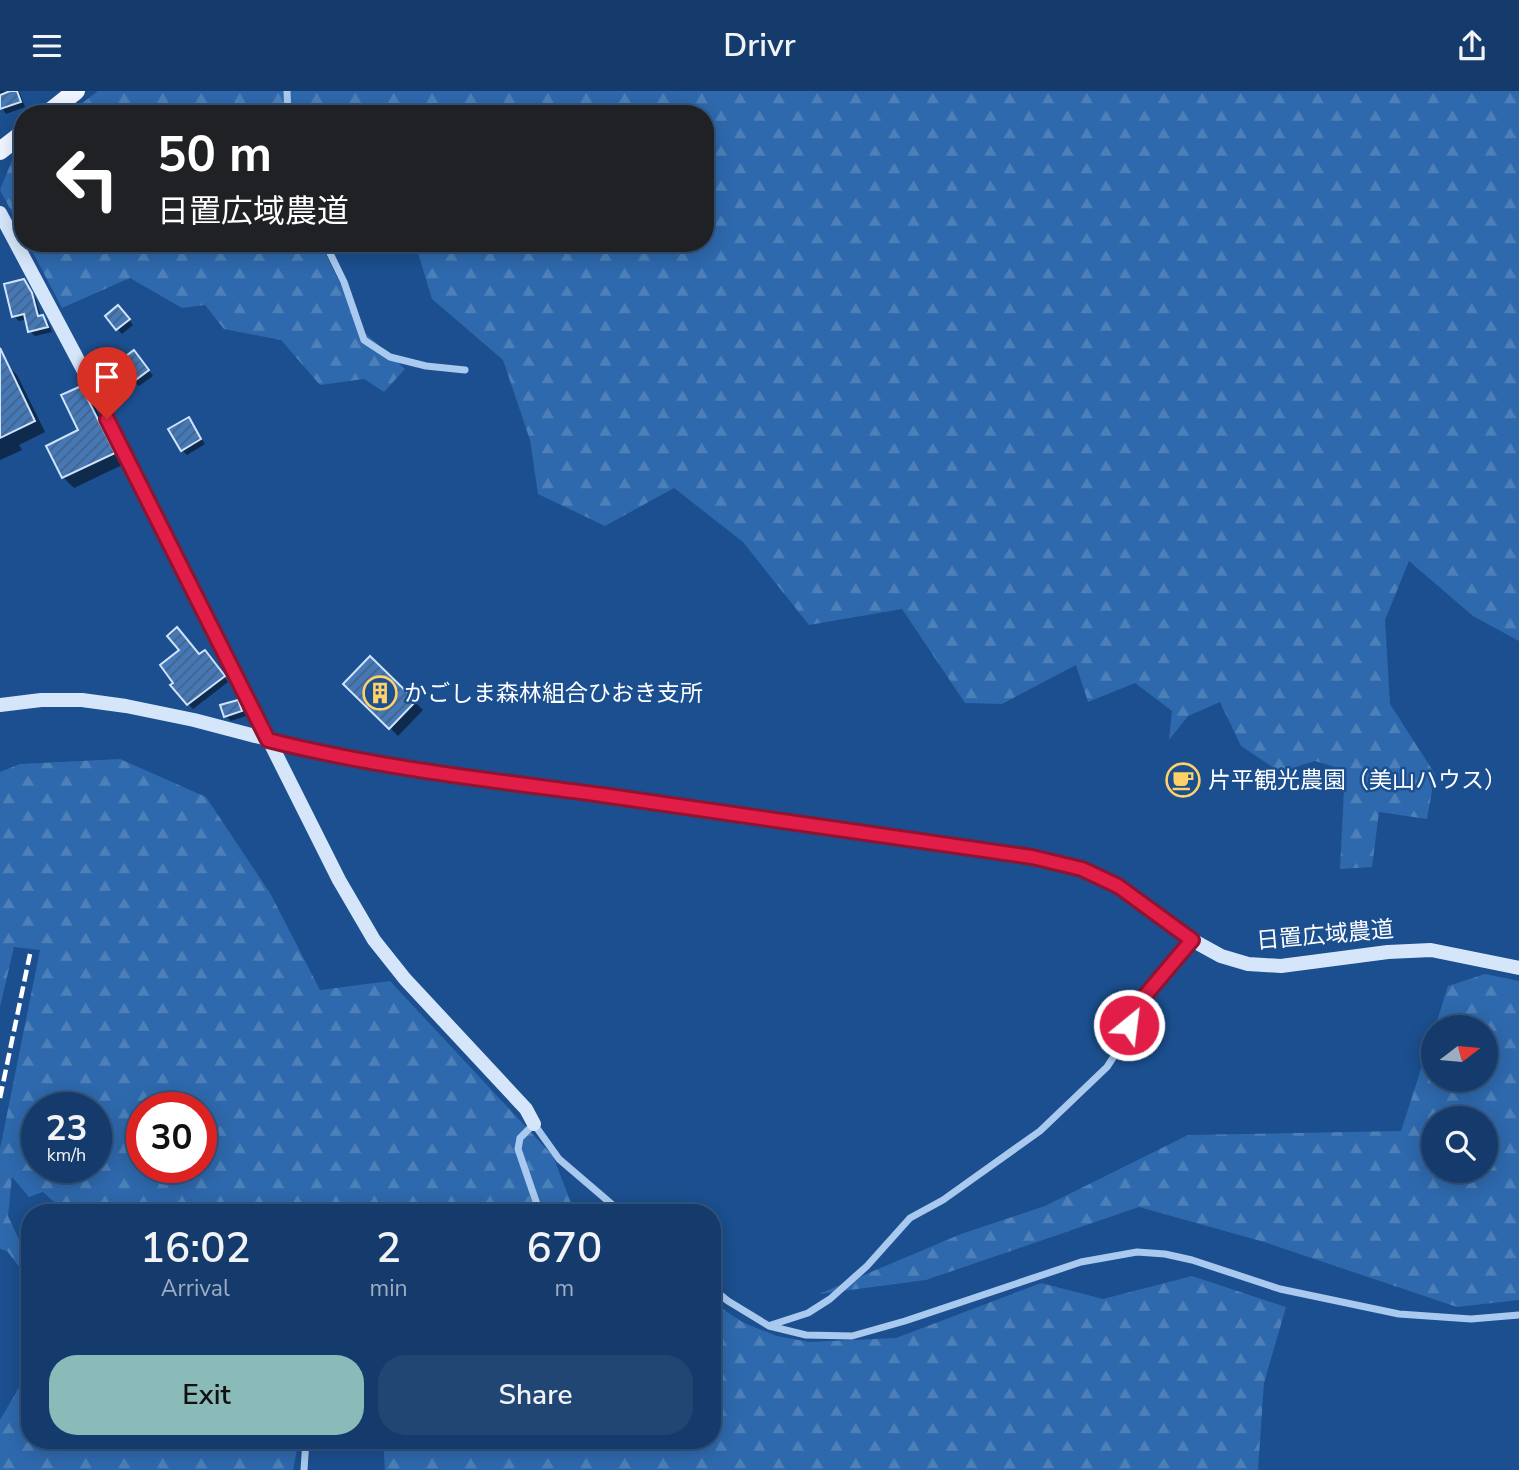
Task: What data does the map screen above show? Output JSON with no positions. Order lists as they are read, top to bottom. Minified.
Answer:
{"streets":{"street":["日置広域農道"]},"places":{"building":["かごしま森林組合ひおき支所"],"cafe":["片平観光農園（美山ハウス）"]},"north":"right","page":{"header":"Drivr","turn":["50 m","日置広域農道"],"speed":"23 km/h","limit":"30","eta":["16:02","Arrival","2","min","670","m"],"buttons":["Exit","Share"]}}
